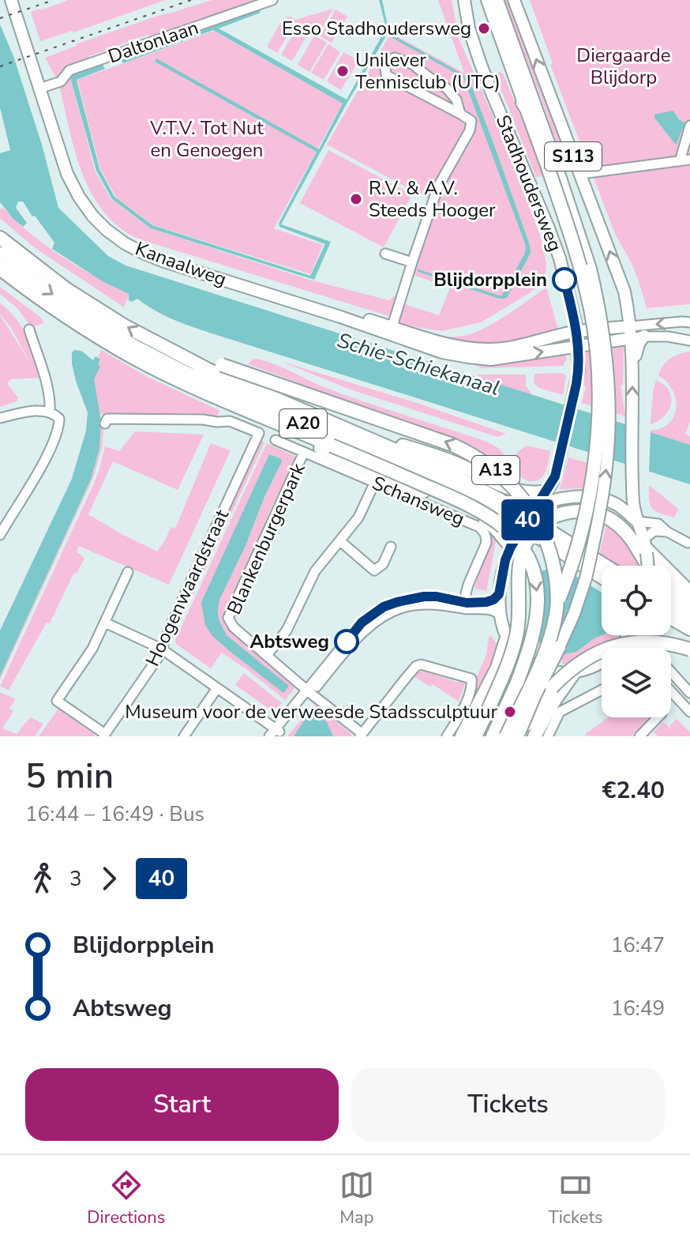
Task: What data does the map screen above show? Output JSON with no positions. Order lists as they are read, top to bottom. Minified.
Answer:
{"streets":{"highway":["Stadhoudersweg","A20","A13"],"main road":["S113","Kanaalweg"],"street":["Daltonlaan","Schansweg","Blankenburgerpark","Hoogenwaardstraat"]},"crossings":[["Daltonlaan","Kanaalweg"],["Stadhoudersweg","Kanaalweg"],["Stadhoudersweg","A20"],["A20","A13"],["Schansweg","Blankenburgerpark"]],"water":["Schie-Schiekanaal"],"parks":["Diergaarde Blijdorp","V.T.V. Tot Nut en Genoegen"],"places":["Esso Stadhoudersweg","Unilever Tennisclub (UTC)","R.V. & A.V. Steeds Hooger","Blijdorpplein","Abtsweg","Museum voor de verweesde Stadssculptuur"],"lines":["bus line 40"],"page":{"on_map":"40","heading":["5 min","16:44 – 16:49 · Bus","€2.40"],"legs":["3","40"],"list":[{"name":"Blijdorpplein","value":"16:47"},{"name":"Abtsweg","value":"16:49"}],"buttons":["Start","Tickets"],"tabs":["Directions","Map","Tickets"]}}
